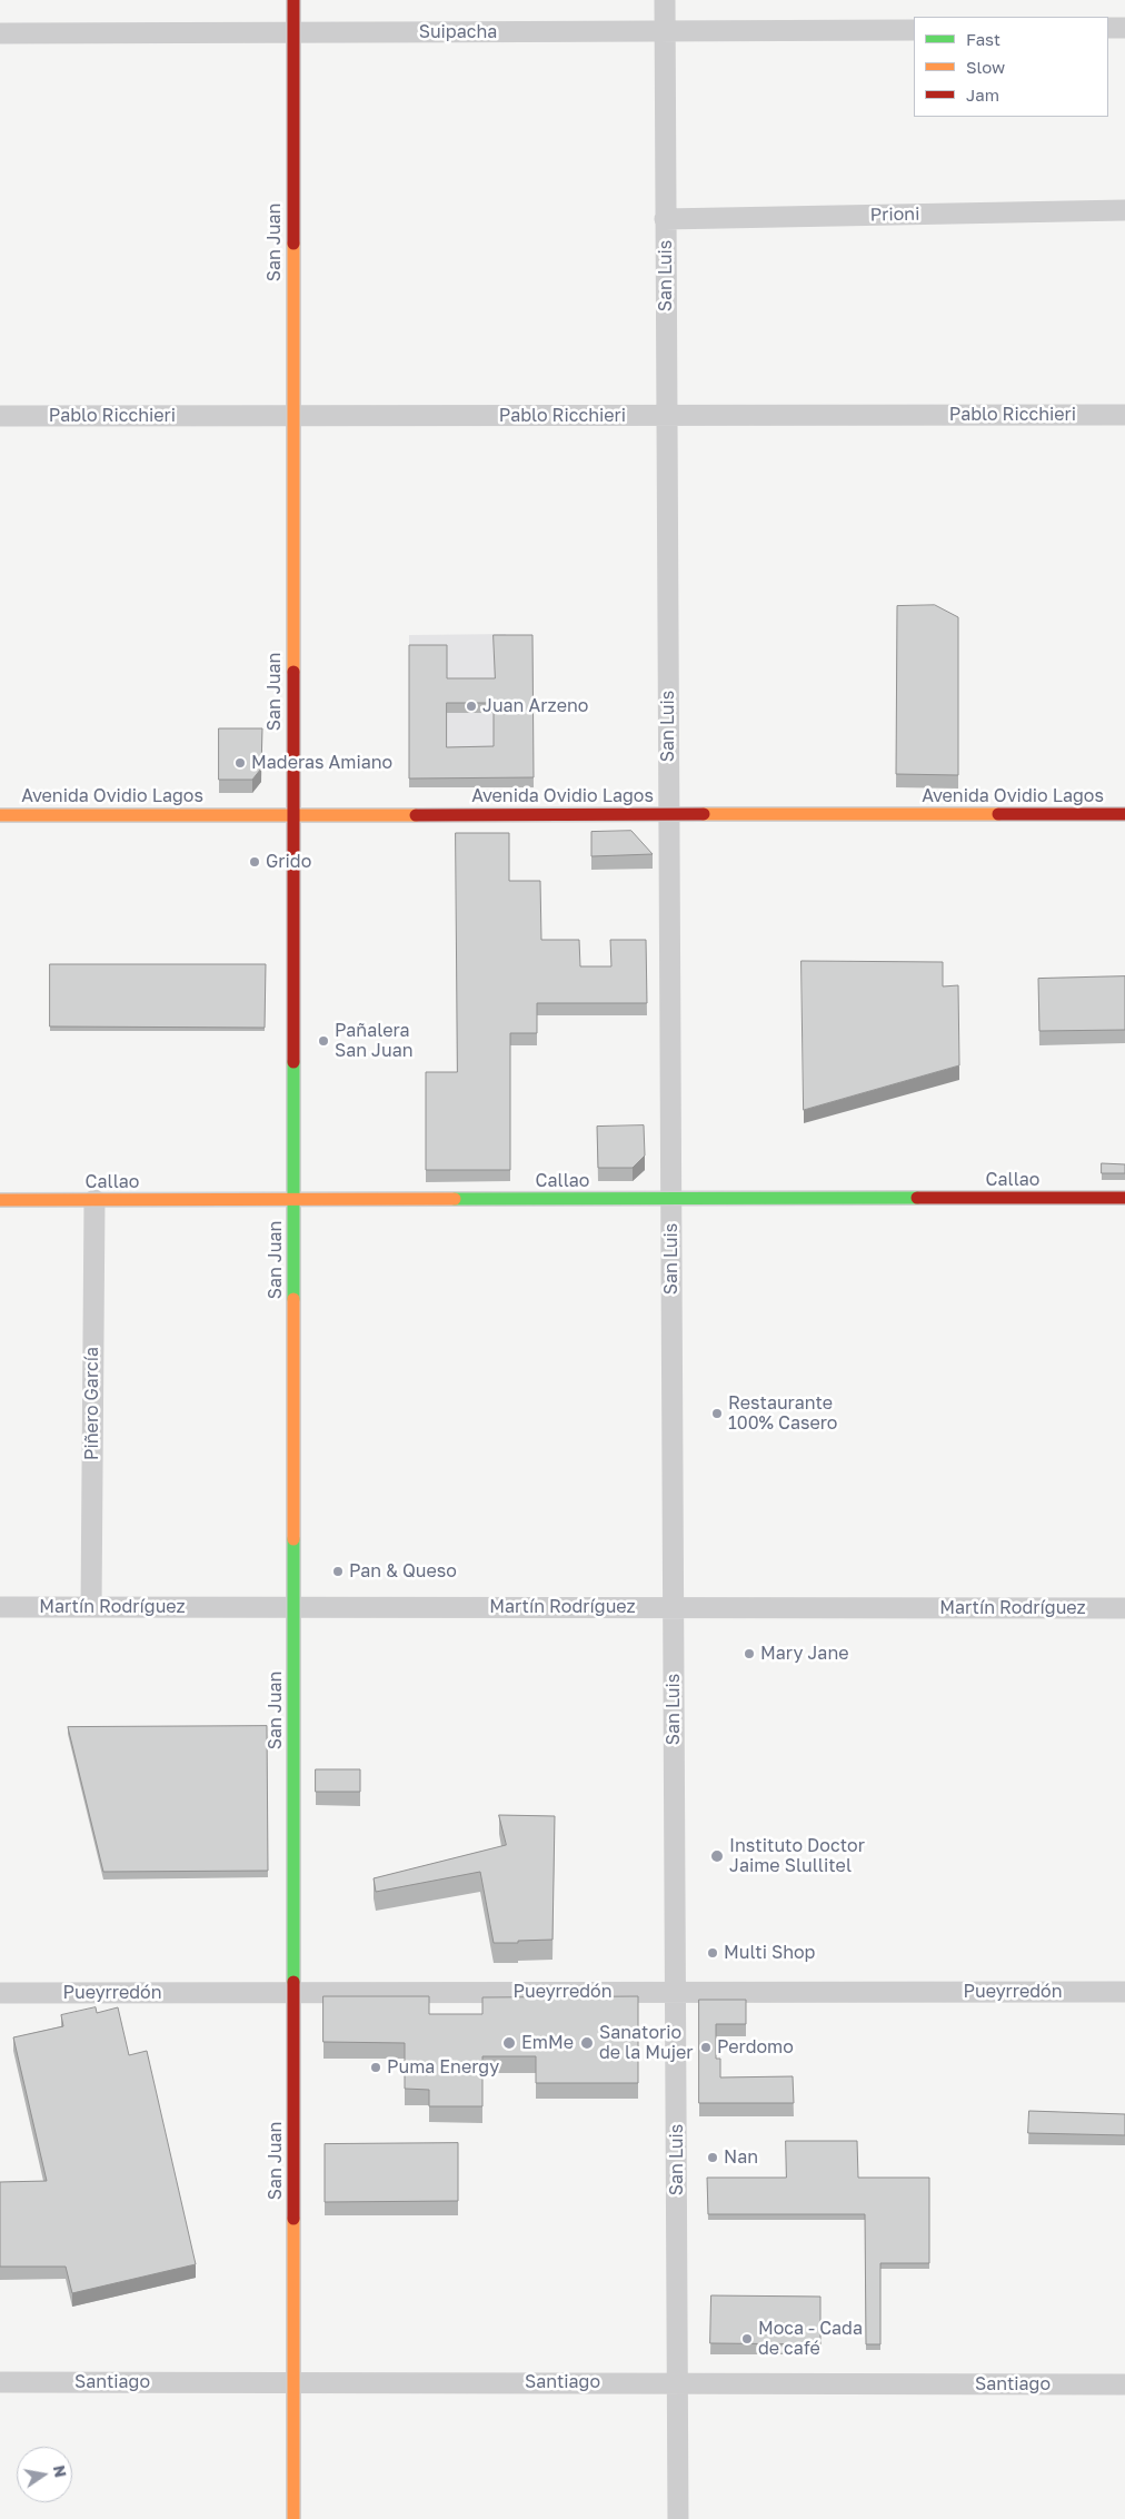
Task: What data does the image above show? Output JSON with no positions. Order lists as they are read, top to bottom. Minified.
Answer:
{"streets":{"main road":["San Juan","Avenida Ovidio Lagos","Callao"],"street":["Suipacha","Prioni","San Luis","Pablo Ricchieri","Piñero García","Martín Rodríguez","Pueyrredón","Santiago"]},"crossings":[["Suipacha","San Juan"],["Suipacha","San Luis"],["Prioni","San Luis"],["San Juan","Pablo Ricchieri"],["San Juan","Avenida Ovidio Lagos"],["San Juan","Callao"],["San Juan","Martín Rodríguez"],["San Juan","Pueyrredón"],["San Juan","Santiago"],["San Luis","Pablo Ricchieri"],["San Luis","Avenida Ovidio Lagos"],["San Luis","Callao"],["San Luis","Martín Rodríguez"],["San Luis","Pueyrredón"],["San Luis","Santiago"],["Callao","Piñero García"],["Piñero García","Martín Rodríguez"]],"places":["Juan Arzeno","Maderas Amiano","Grido","Pañalera San Juan","Restaurante 100% Casero","Pan & Queso","Mary Jane","Instituto Doctor Jaime Slullitel","Multi Shop","EmMe","Sanatorio de la Mujer","Perdomo","Puma Energy","Nan","Moca - Cada de café"],"legend":["Fast","Slow","Jam"],"north":"right"}
